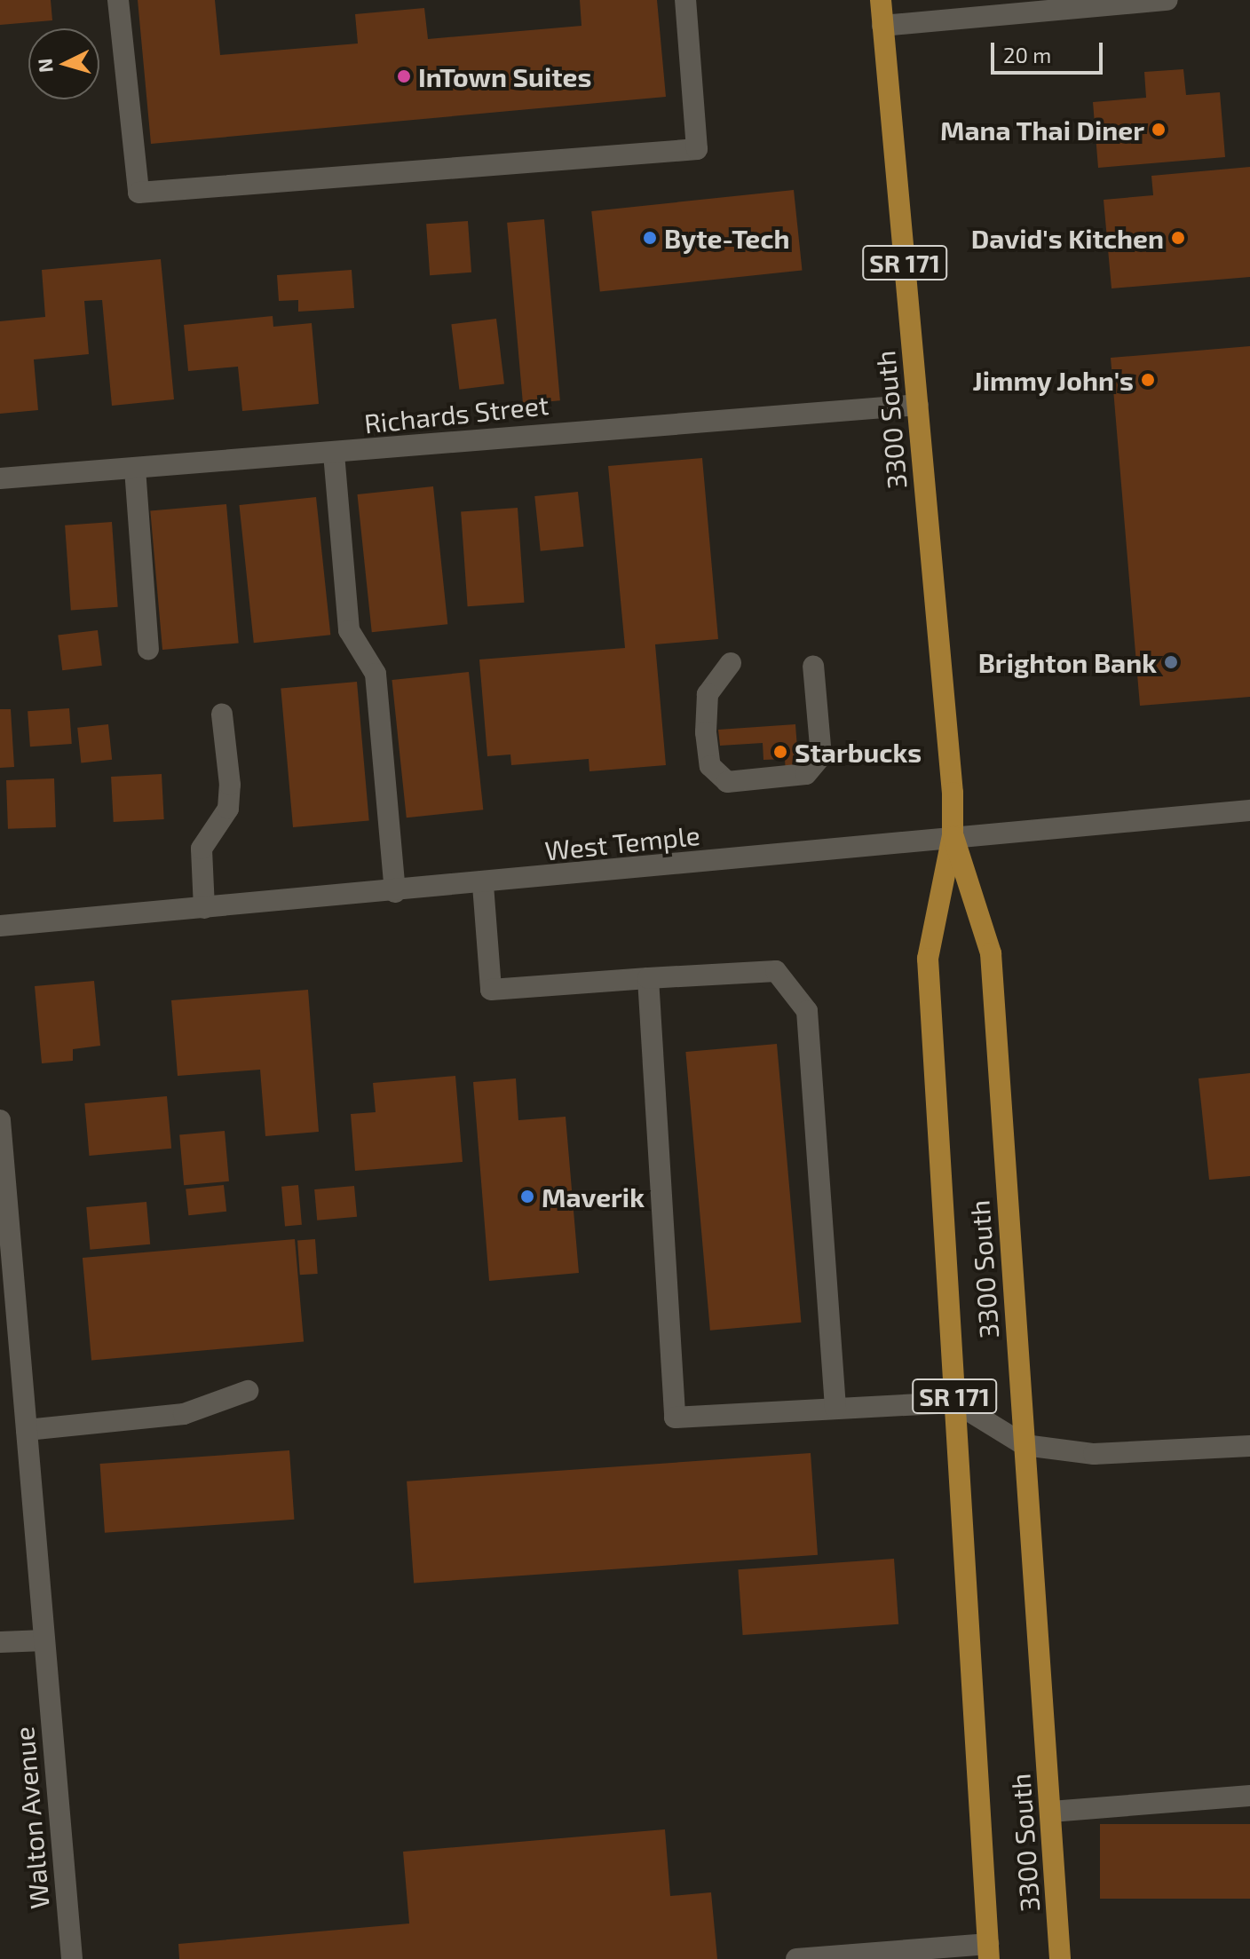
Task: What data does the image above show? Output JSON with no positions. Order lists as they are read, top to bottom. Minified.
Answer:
{"streets":{"main road":["SR 171","3300 South"],"street":["Richards Street","West Temple","Walton Avenue"]},"crossings":[["Richards Street","3300 South"],["3300 South","West Temple"]],"places":["InTown Suites","Mana Thai Diner","Byte-Tech","David's Kitchen","Jimmy John's","Brighton Bank","Starbucks","Maverik"],"scale_bar":"20 m","north":"left"}
